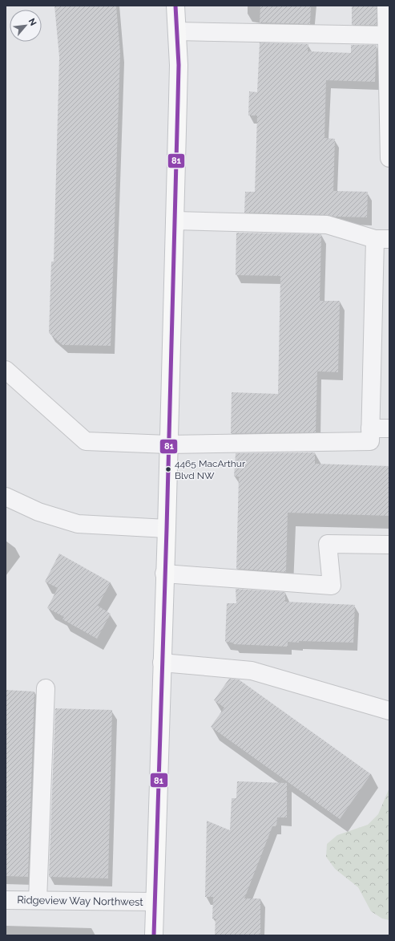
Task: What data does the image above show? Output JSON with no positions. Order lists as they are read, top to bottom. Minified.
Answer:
{"streets":{"street":["Ridgeview Way Northwest"]},"places":["4465 MacArthur Blvd NW"],"lines":["transit line 81"],"north":"top right"}
